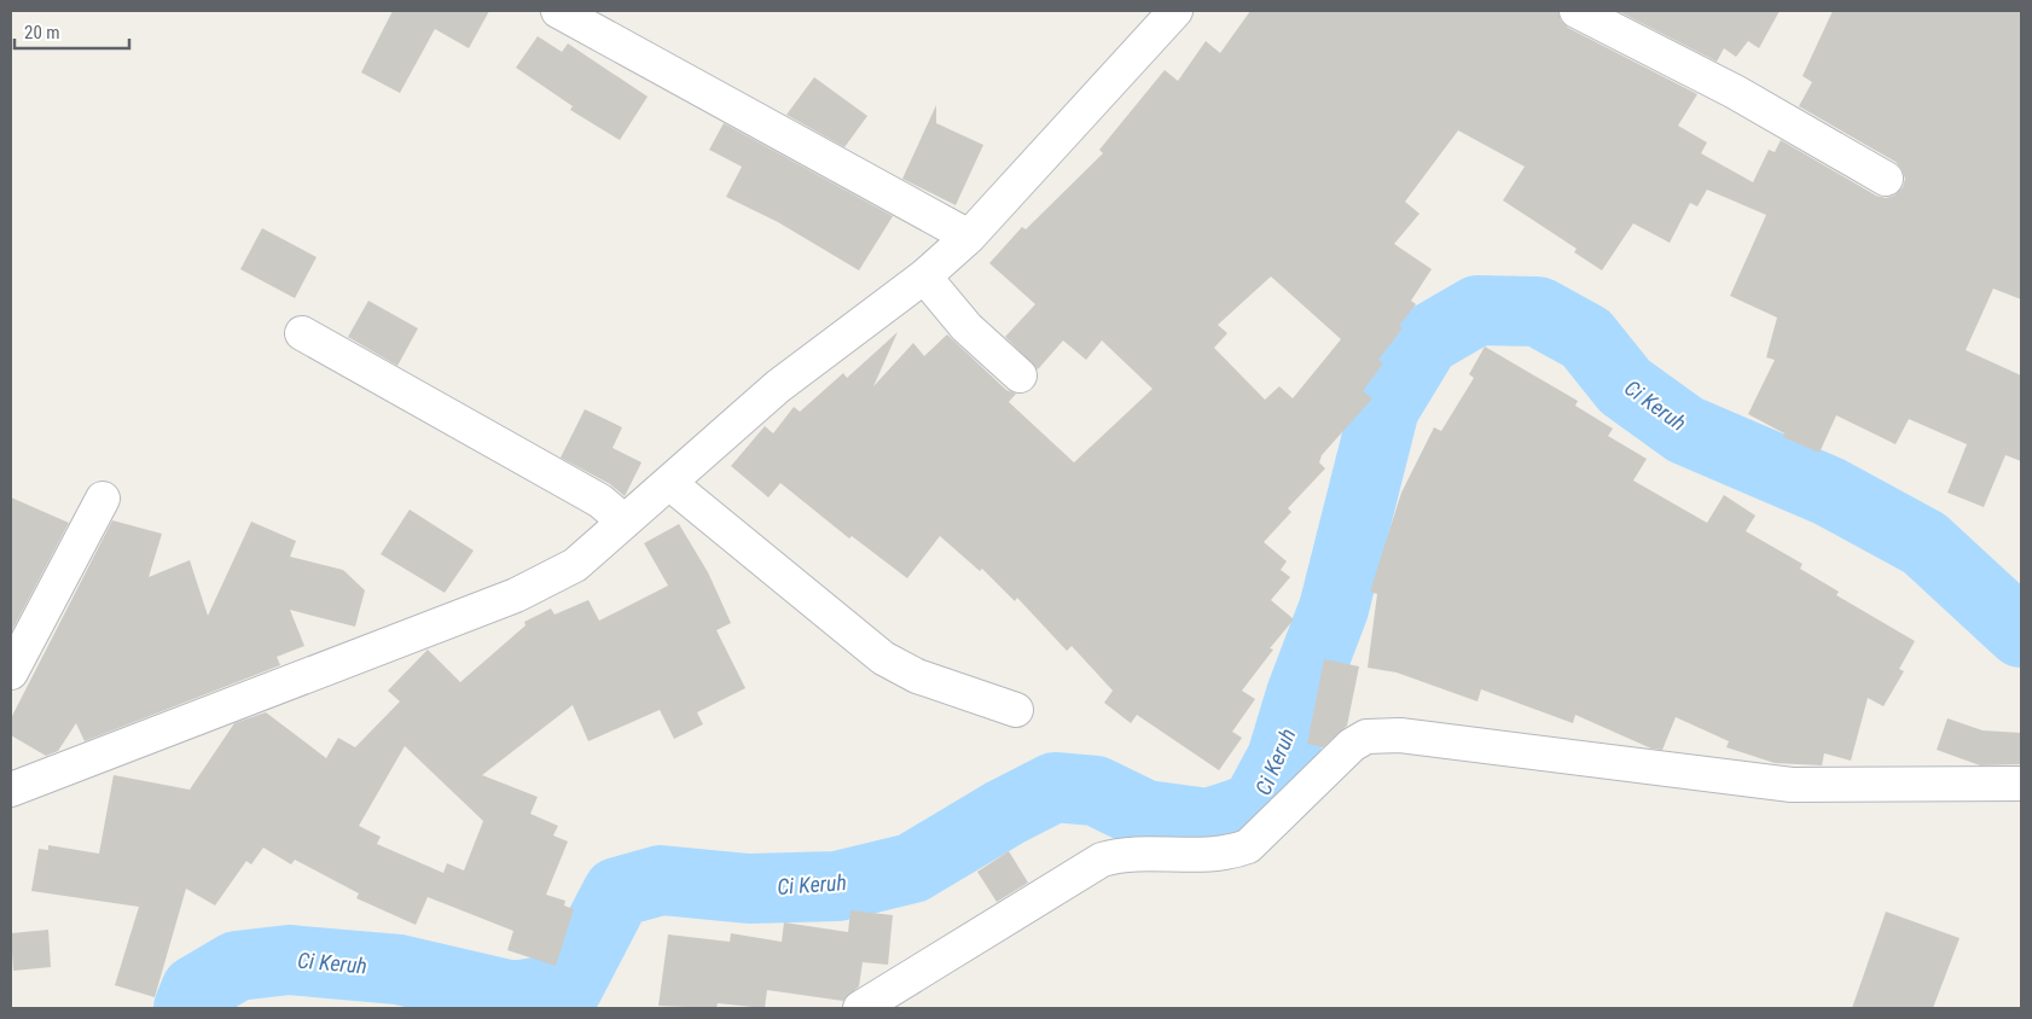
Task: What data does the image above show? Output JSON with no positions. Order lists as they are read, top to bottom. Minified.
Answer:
{"water":["Ci Keruh"],"scale_bar":"20 m"}
